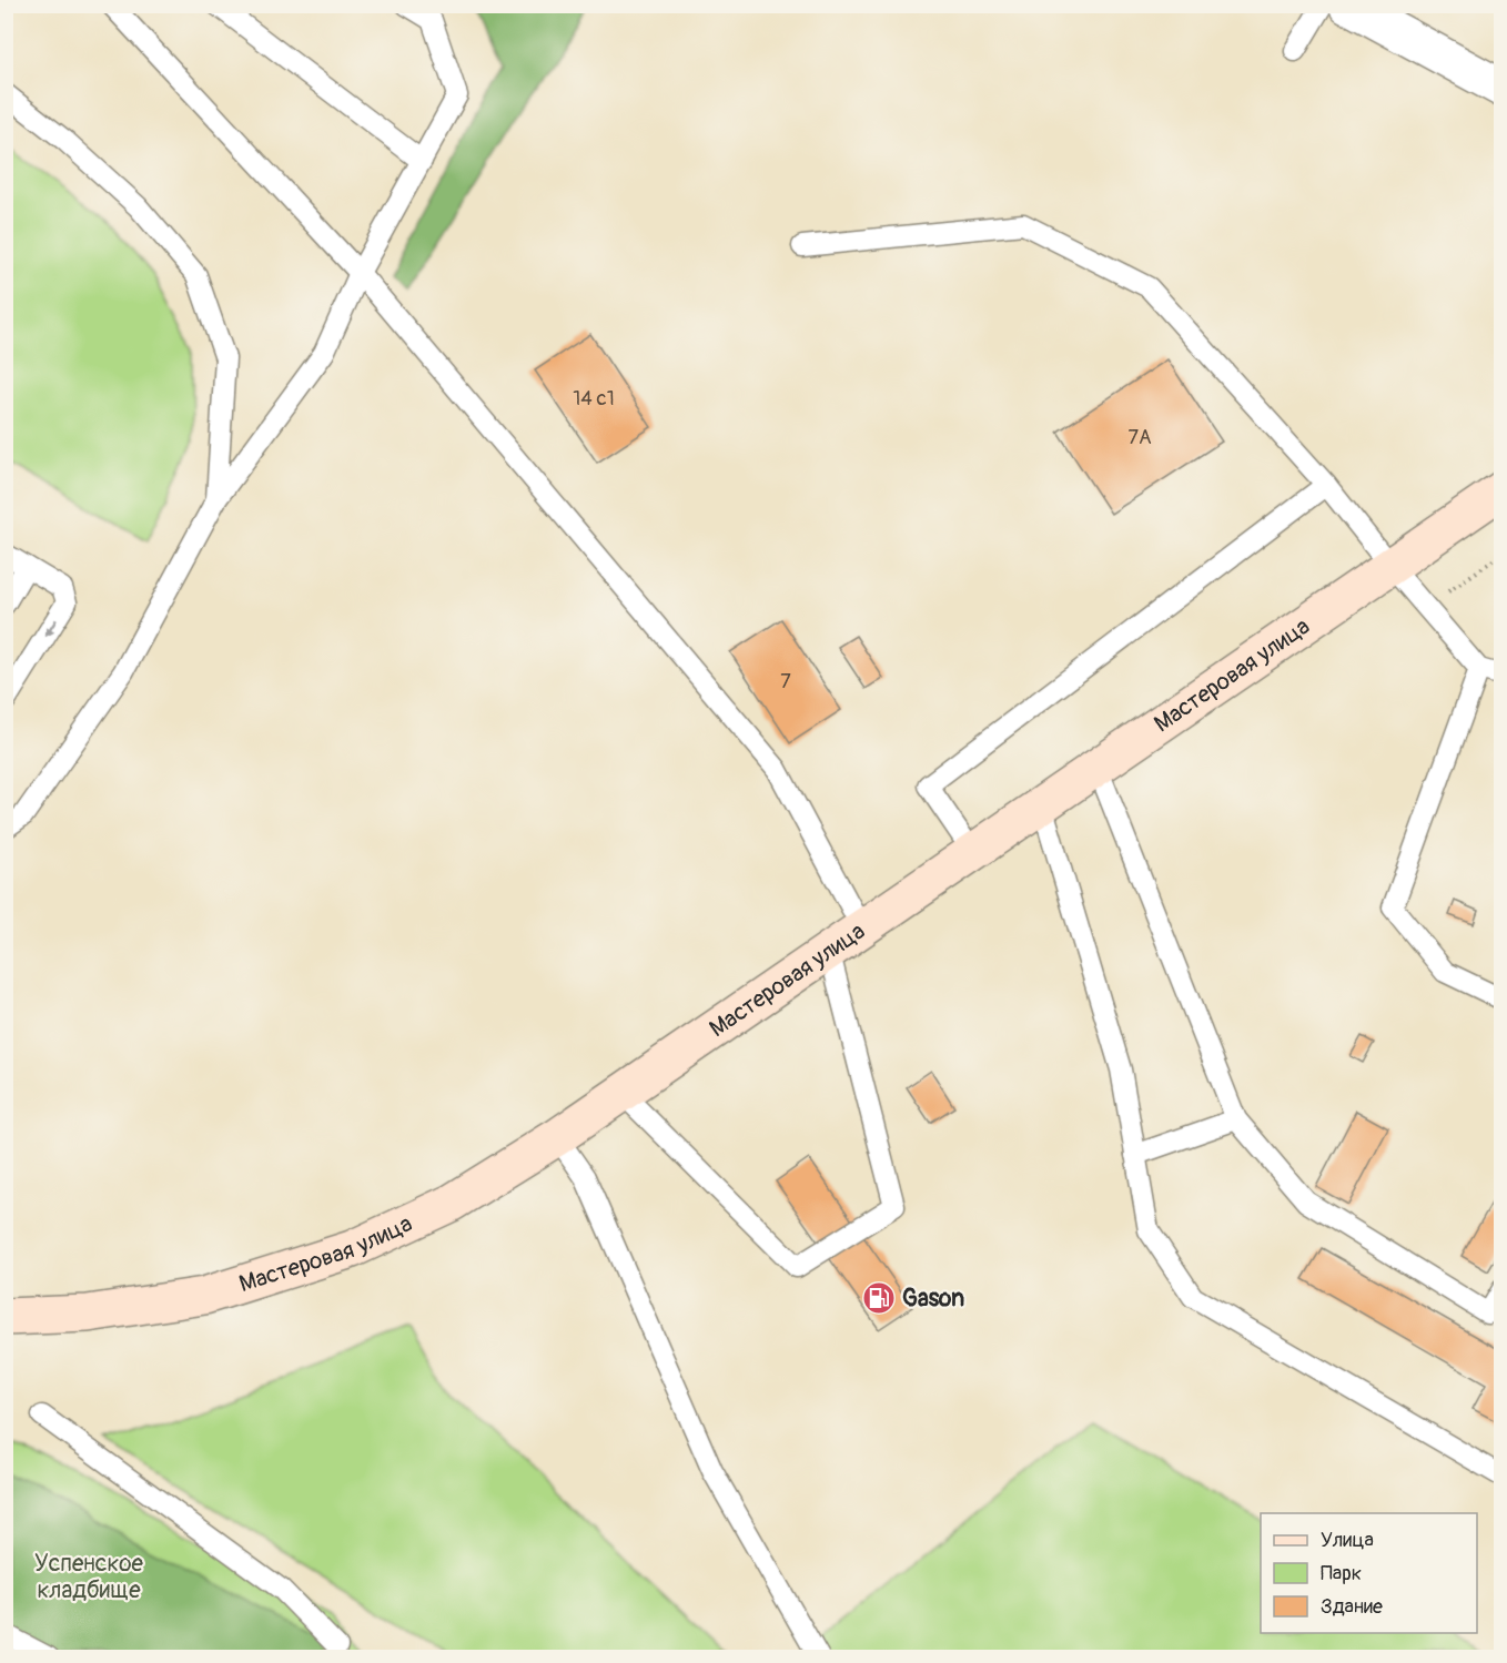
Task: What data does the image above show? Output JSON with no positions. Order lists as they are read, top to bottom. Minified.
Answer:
{"streets":{"main road":["Мастеровая улица"]},"parks":["Успенское кладбище"],"places":{"fuel station":["Gason"]},"house_numbers":["14 с1","7А","7"],"legend":["Улица","Парк","Здание"]}
